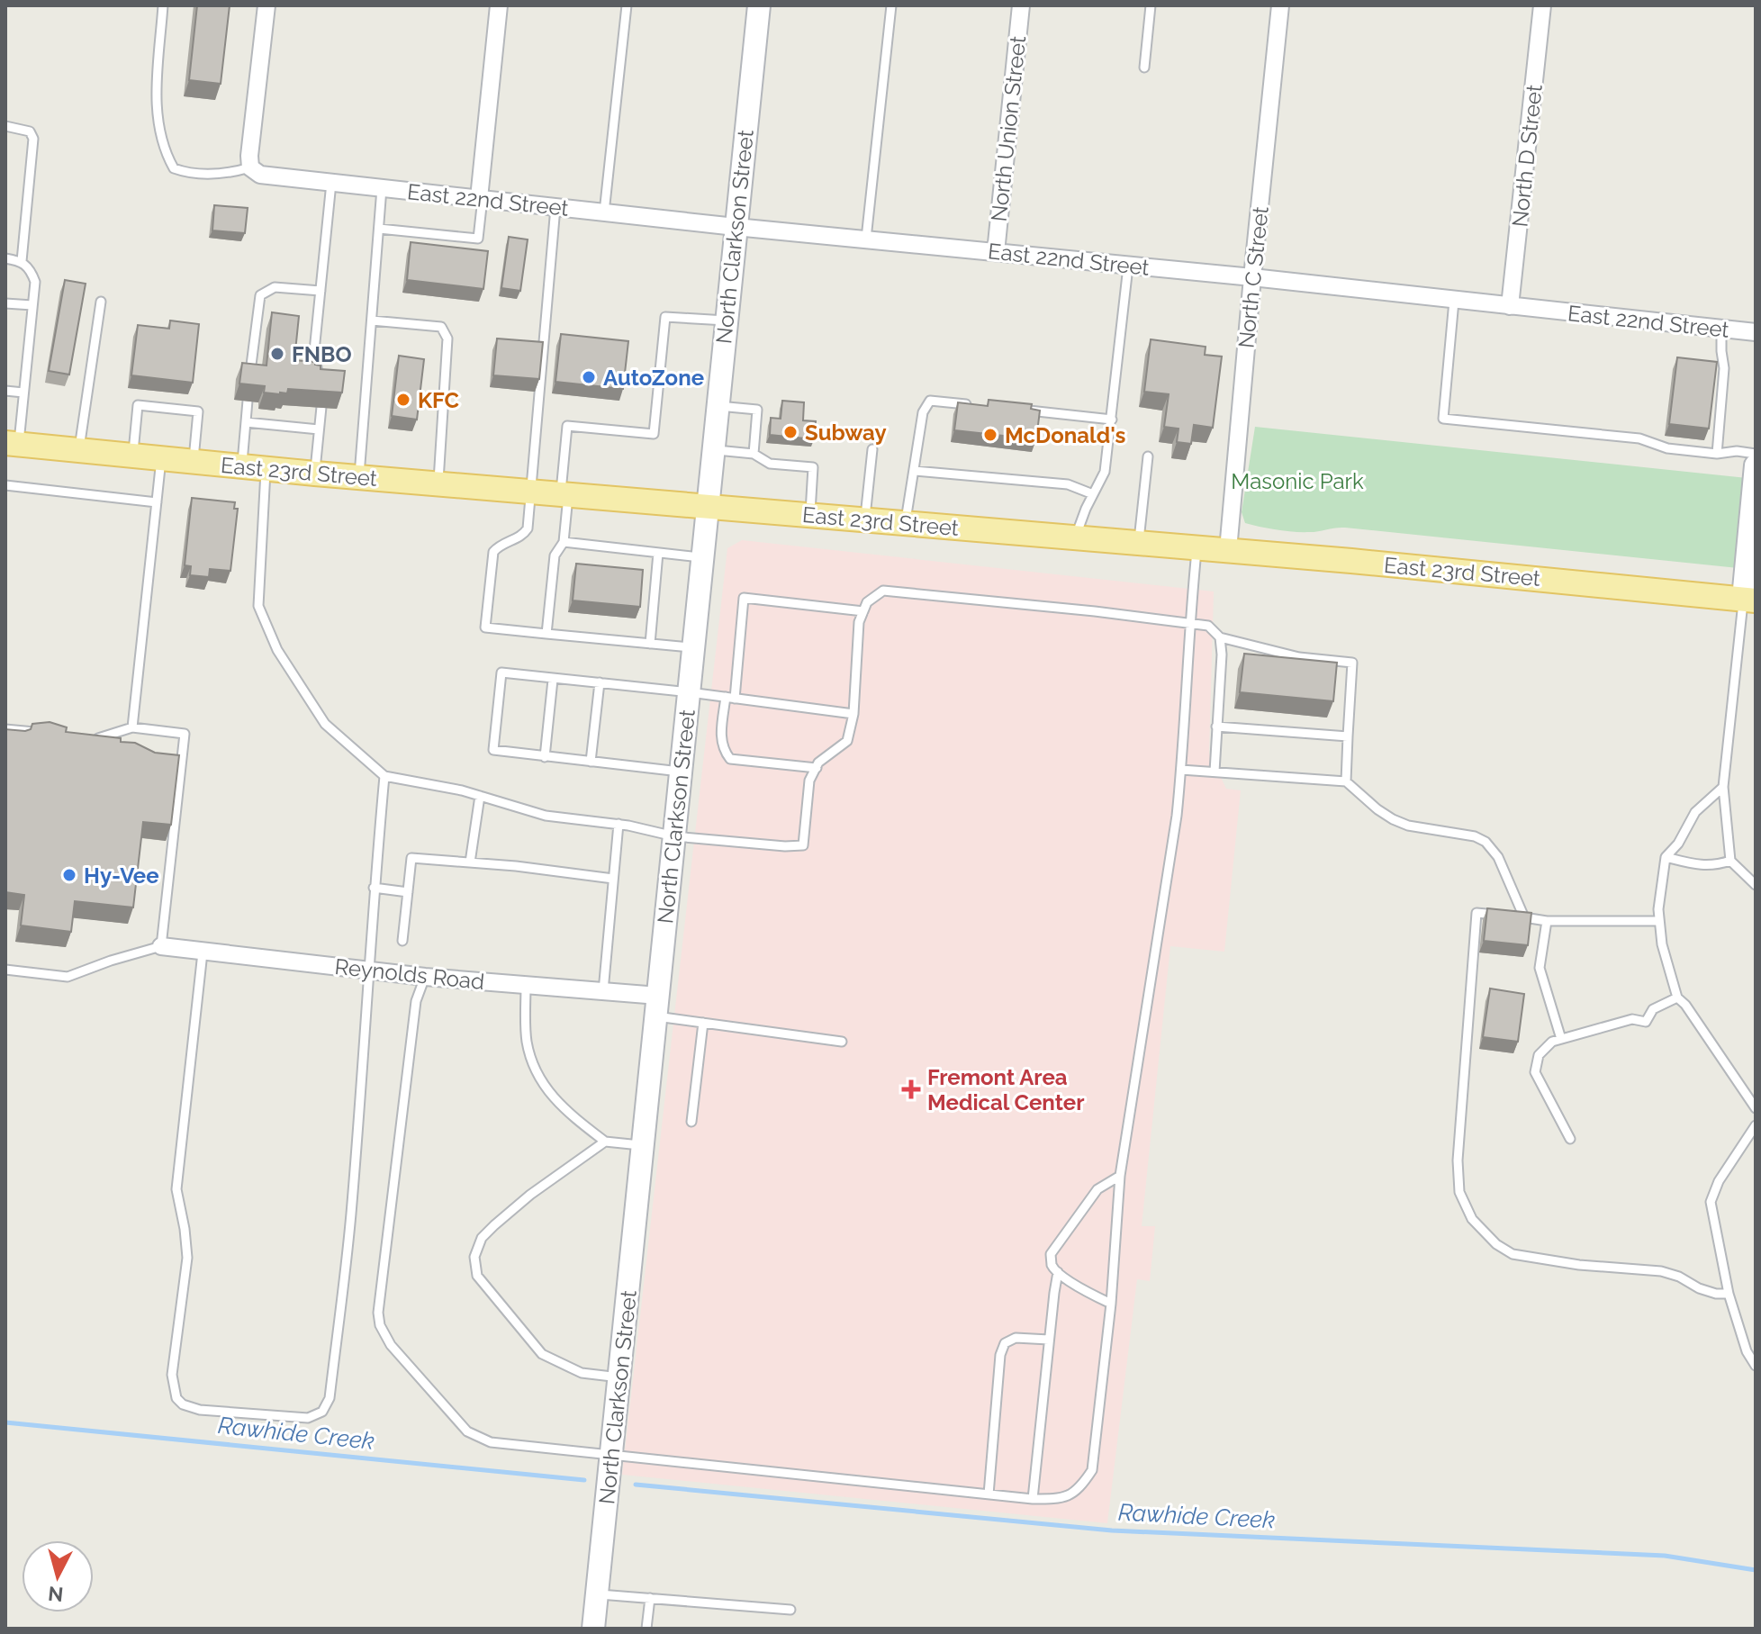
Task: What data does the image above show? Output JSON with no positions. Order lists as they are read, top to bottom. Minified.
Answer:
{"streets":{"main road":["East 23rd Street"],"street":["North Union Street","North D Street","East 22nd Street","North Clarkson Street","North C Street","Reynolds Road"]},"crossings":[["North Union Street","East 22nd Street"],["North D Street","East 22nd Street"],["East 22nd Street","North Clarkson Street"],["East 22nd Street","North C Street"],["North Clarkson Street","East 23rd Street"],["North Clarkson Street","Reynolds Road"],["North C Street","East 23rd Street"]],"water":["Rawhide Creek"],"parks":["Masonic Park"],"places":{"other":["FNBO","AutoZone","KFC","Subway","McDonald's","Hy-Vee"],"health":["Fremont Area Medical Center"]},"north":"bottom"}
